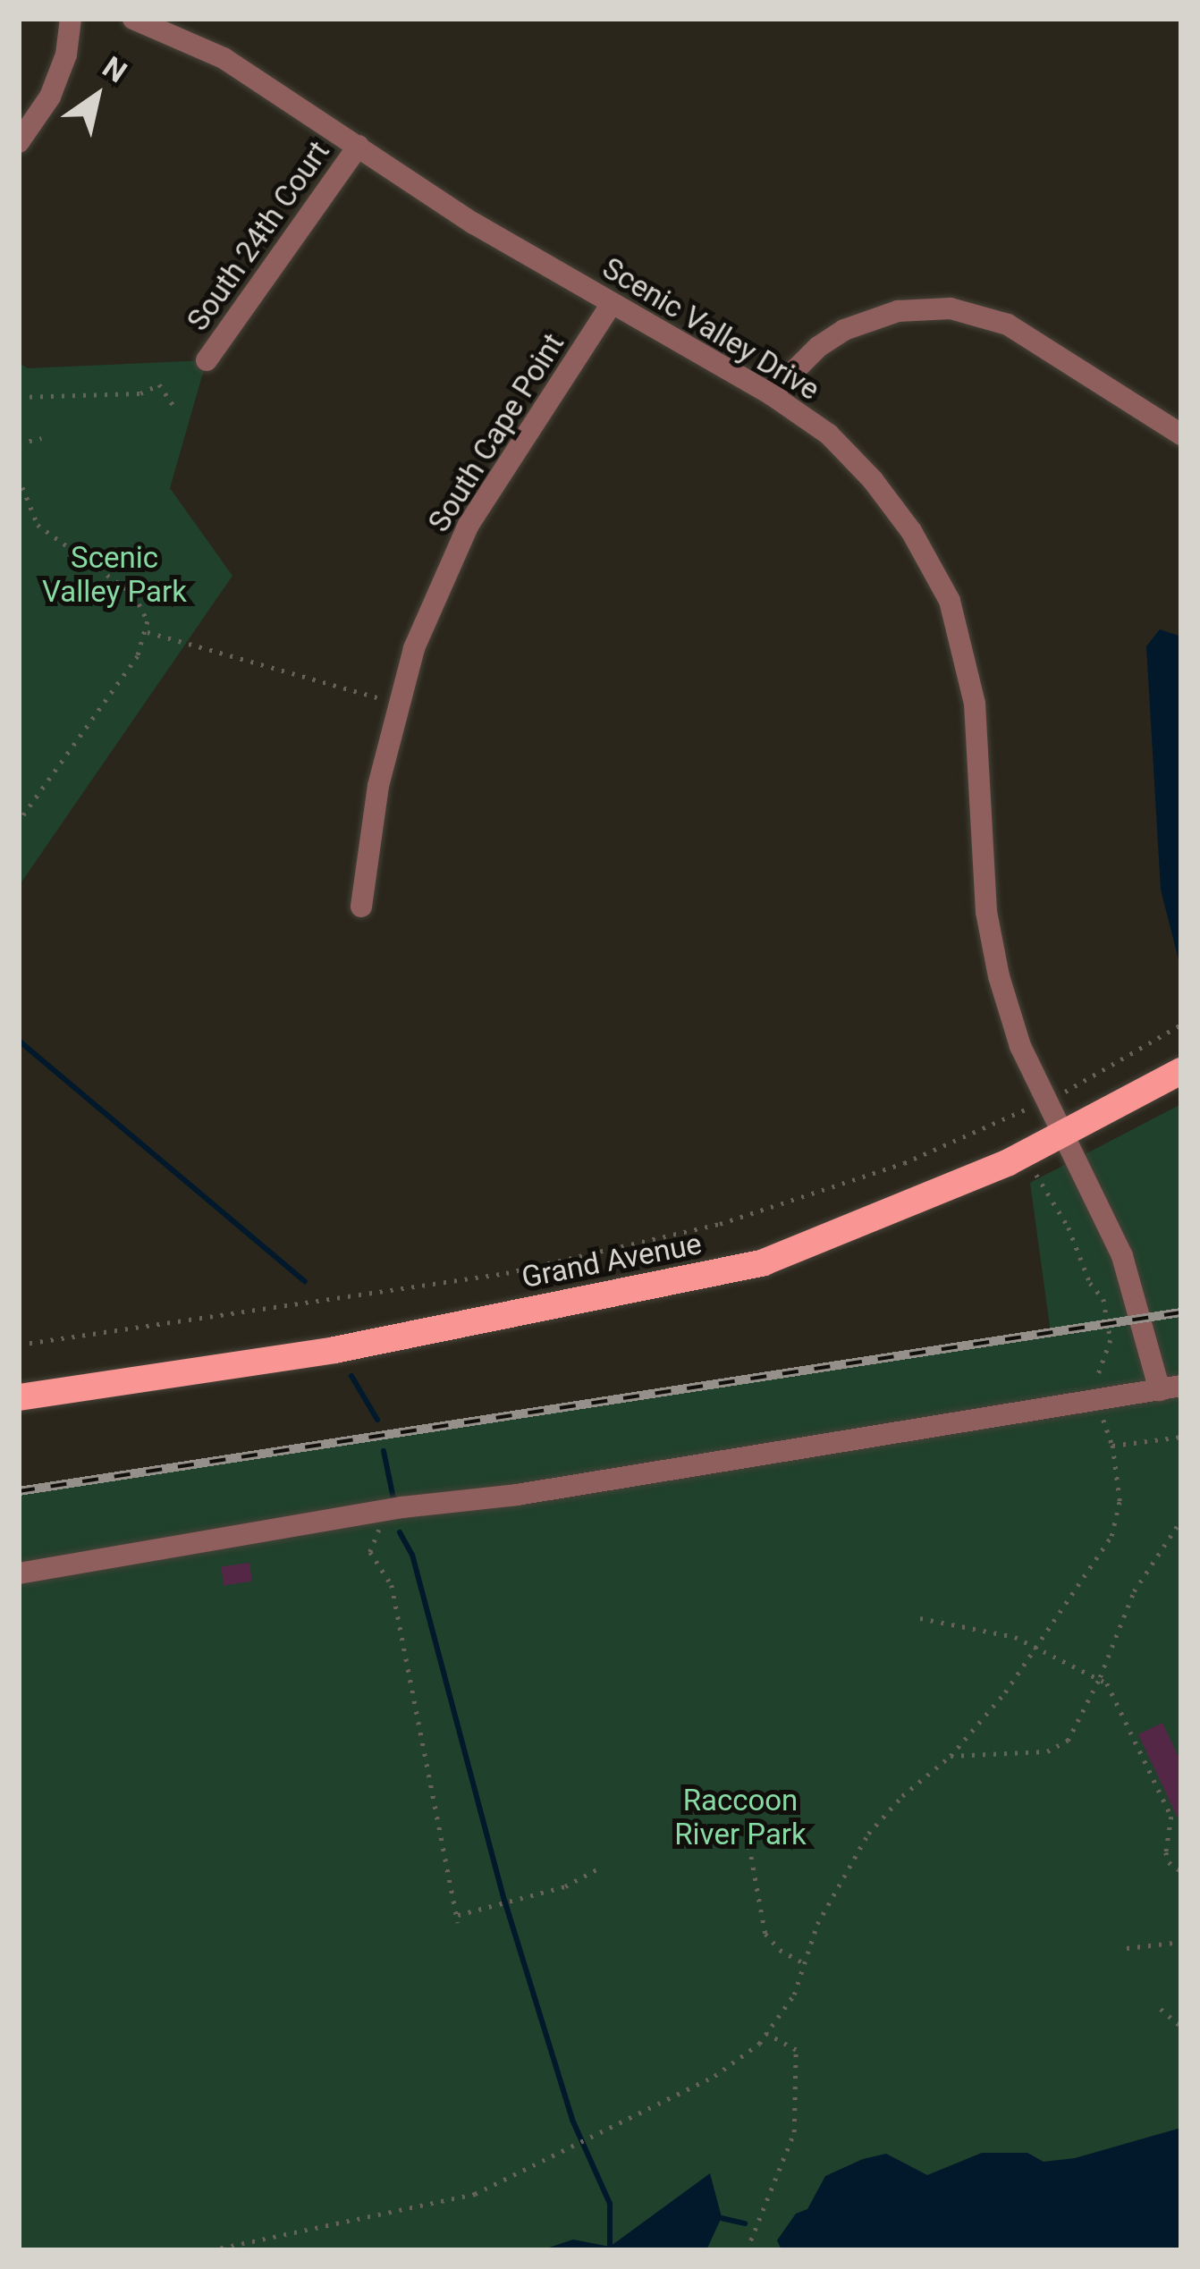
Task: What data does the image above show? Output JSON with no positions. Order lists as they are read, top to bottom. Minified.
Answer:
{"streets":{"main road":["Grand Avenue"],"street":["South 24th Court","Scenic Valley Drive","South Cape Point"]},"crossings":[["South 24th Court","Scenic Valley Drive"],["Scenic Valley Drive","South Cape Point"],["Scenic Valley Drive","Grand Avenue"]],"parks":["Scenic Valley Park","Raccoon River Park"],"north":"top right"}
